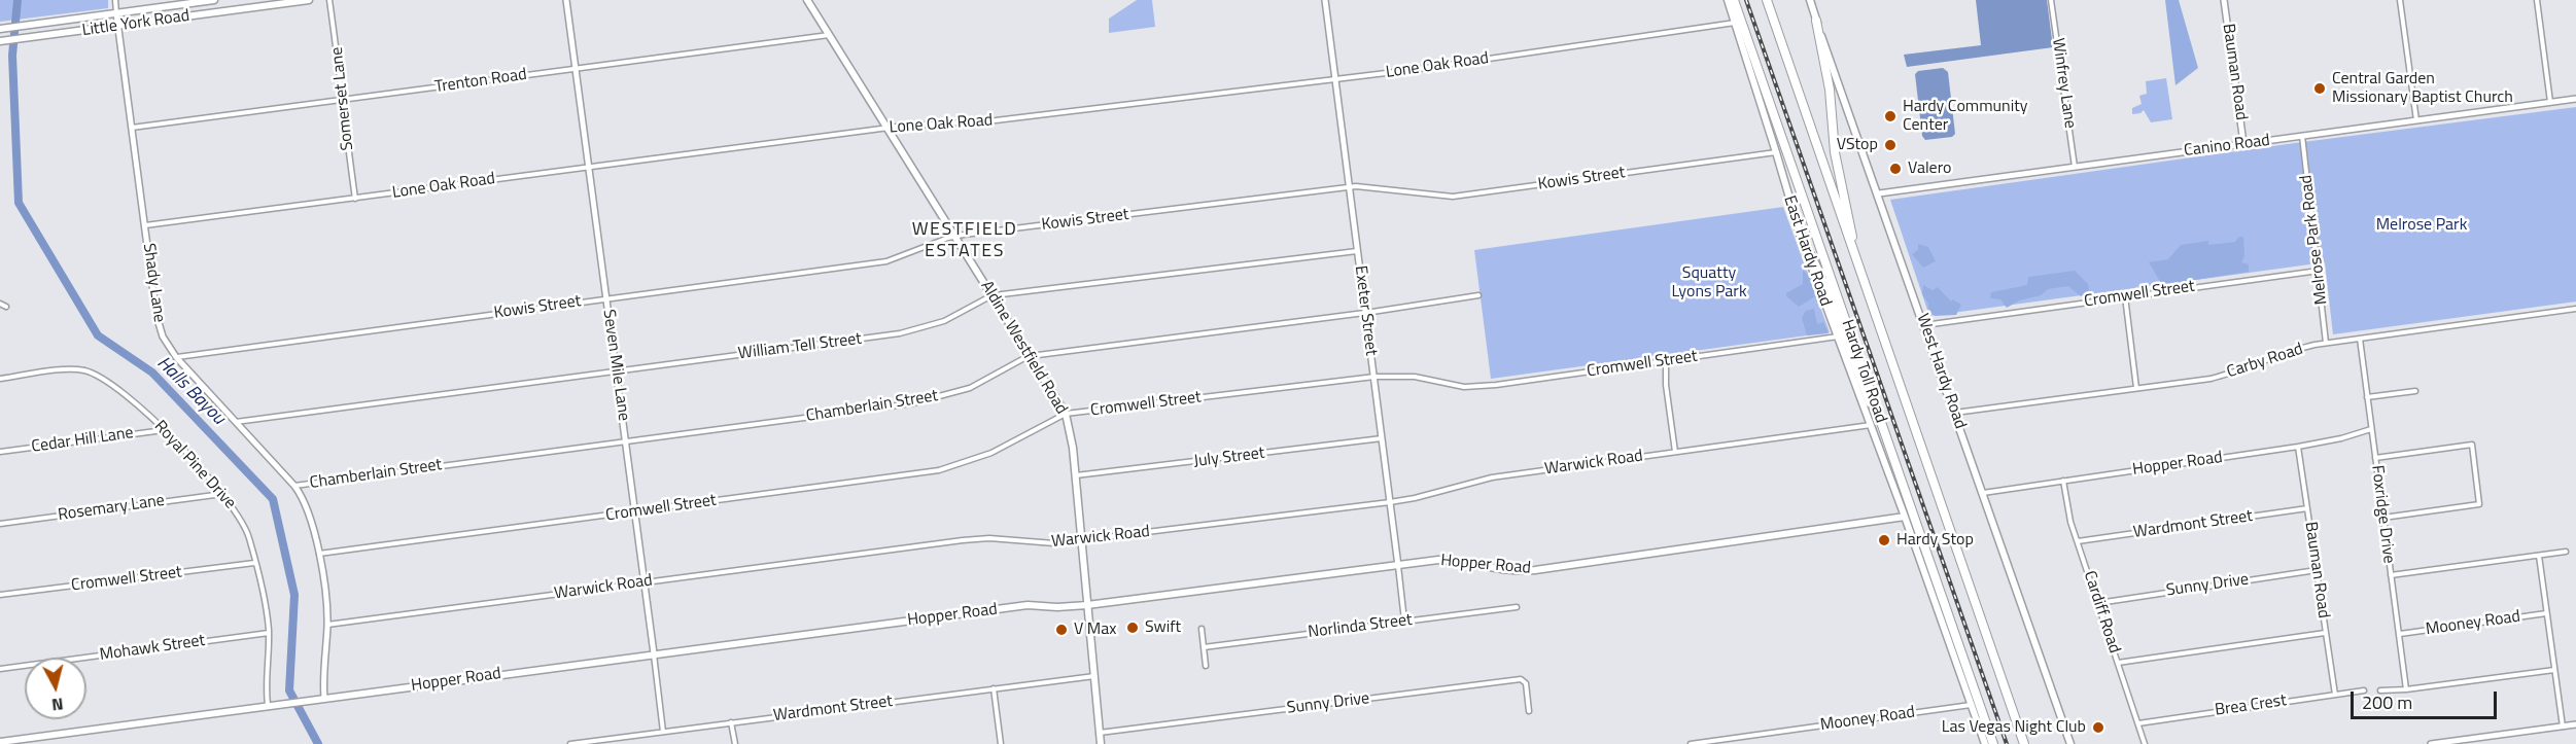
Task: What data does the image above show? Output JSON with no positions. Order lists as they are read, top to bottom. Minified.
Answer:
{"streets":{"highway":["Hardy Toll Road"],"main road":["Little York Road","East Hardy Road","Aldine Westfield Road","West Hardy Road","Hopper Road"],"street":["Lone Oak Road","Bauman Road","Trenton Road","Winfrey Lane","Somerset Lane","Canino Road","Kowis Street","Melrose Park Road","Shady Lane","Cromwell Street","Exeter Street","William Tell Street","Carby Road","Seven Mile Lane","Chamberlain Street","Cedar Hill Lane","July Street","Warwick Road","Royal Pine Drive","Rosemary Lane","Foxridge Drive","Wardmont Street","Sunny Drive","Cardiff Road","Mooney Road","Norlinda Street","Mohawk Street","Brea Crest"]},"crossings":[["Little York Road","Shady Lane"],["Lone Oak Road","Somerset Lane"],["Lone Oak Road","East Hardy Road"],["Lone Oak Road","Shady Lane"],["Lone Oak Road","Exeter Street"],["Lone Oak Road","Aldine Westfield Road"],["Lone Oak Road","Seven Mile Lane"],["Bauman Road","Canino Road"],["Bauman Road","Hopper Road"],["Bauman Road","Wardmont Street"],["Bauman Road","Sunny Drive"],["Bauman Road","Brea Crest"],["Trenton Road","Somerset Lane"],["Trenton Road","Shady Lane"],["Trenton Road","Aldine Westfield Road"],["Trenton Road","Seven Mile Lane"],["Winfrey Lane","Canino Road"],["Canino Road","Melrose Park Road"],["Canino Road","West Hardy Road"],["Kowis Street","East Hardy Road"],["Kowis Street","Shady Lane"],["Kowis Street","Exeter Street"],["Kowis Street","Aldine Westfield Road"],["Kowis Street","Seven Mile Lane"],["Melrose Park Road","Cromwell Street"],["Melrose Park Road","Carby Road"],["East Hardy Road","Cromwell Street"],["East Hardy Road","Warwick Road"],["East Hardy Road","Hopper Road"],["East Hardy Road","Mooney Road"],["Shady Lane","Cromwell Street"],["Shady Lane","William Tell Street"],["Shady Lane","Chamberlain Street"],["Shady Lane","Warwick Road"],["Shady Lane","Hopper Road"],["Cromwell Street","Exeter Street"],["Cromwell Street","Aldine Westfield Road"],["Cromwell Street","Seven Mile Lane"],["Cromwell Street","West Hardy Road"],["Cromwell Street","Royal Pine Drive"],["Exeter Street","William Tell Street"],["Exeter Street","Chamberlain Street"],["Exeter Street","July Street"],["Exeter Street","Warwick Road"],["Exeter Street","Hopper Road"],["Exeter Street","Norlinda Street"],["William Tell Street","Aldine Westfield Road"],["William Tell Street","Seven Mile Lane"],["Aldine Westfield Road","Chamberlain Street"],["Aldine Westfield Road","July Street"],["Aldine Westfield Road","Warwick Road"],["Aldine Westfield Road","Hopper Road"],["Aldine Westfield Road","Wardmont Street"],["Aldine Westfield Road","Sunny Drive"],["Carby Road","West Hardy Road"],["Carby Road","Foxridge Drive"],["Seven Mile Lane","Chamberlain Street"],["Seven Mile Lane","Warwick Road"],["Seven Mile Lane","Hopper Road"],["Seven Mile Lane","Wardmont Street"],["West Hardy Road","Hopper Road"],["Cedar Hill Lane","Royal Pine Drive"],["Hopper Road","Royal Pine Drive"],["Hopper Road","Foxridge Drive"],["Hopper Road","Cardiff Road"],["Royal Pine Drive","Rosemary Lane"],["Royal Pine Drive","Mohawk Street"],["Foxridge Drive","Mooney Road"],["Wardmont Street","Cardiff Road"],["Sunny Drive","Cardiff Road"],["Cardiff Road","Brea Crest"]],"districts":["WESTFIELD ESTATES"],"water":["Halls Bayou"],"parks":["Melrose Park","Squatty Lyons Park"],"places":["Central Garden Missionary Baptist Church","Hardy Community Center","VStop","Valero","Hardy Stop","Swift","V Max","Las Vegas Night Club"],"scale_bar":"200 m","north":"bottom"}
